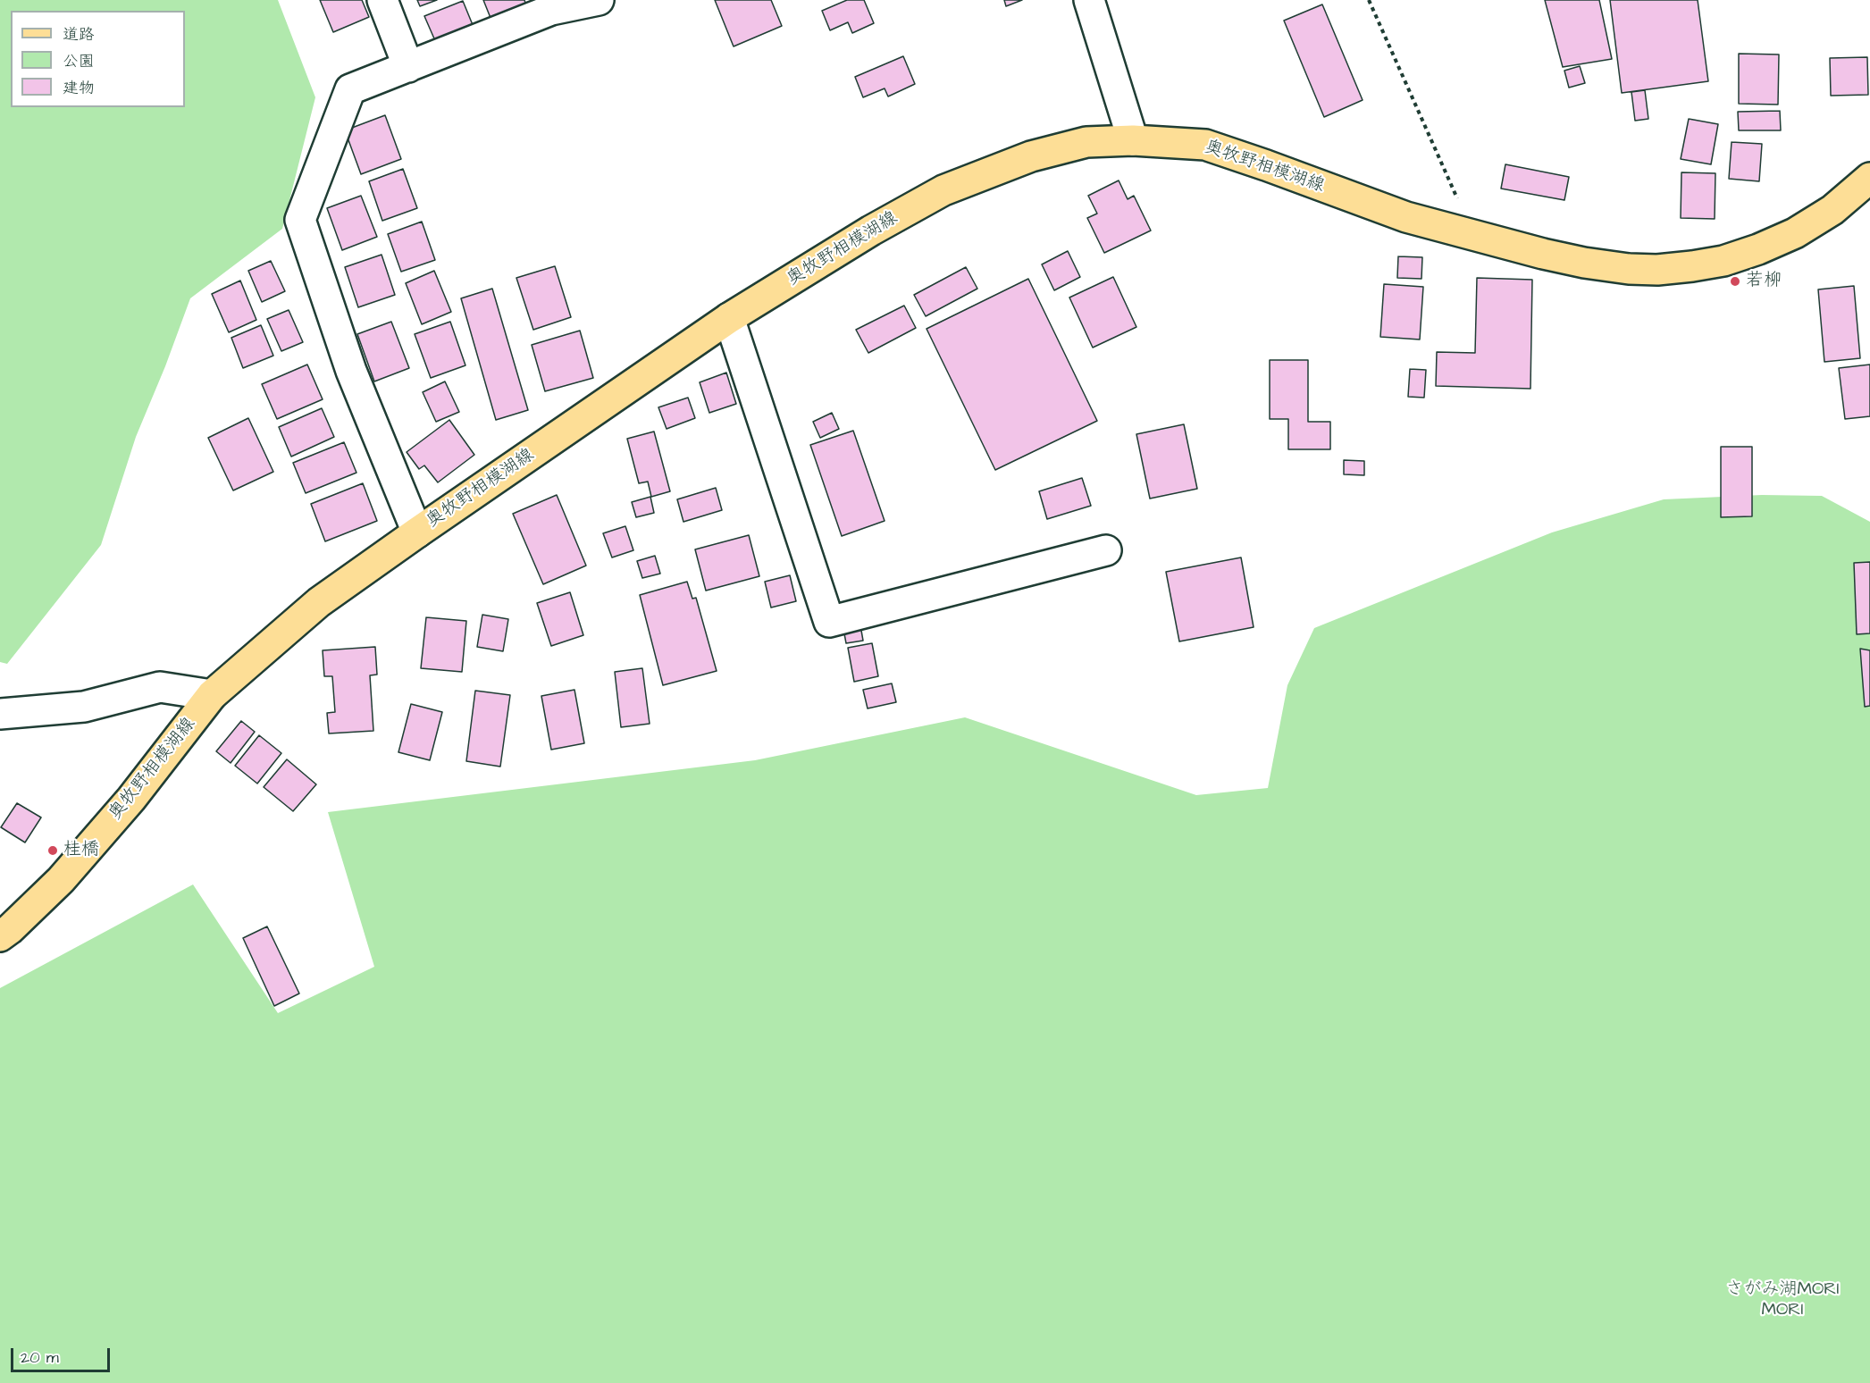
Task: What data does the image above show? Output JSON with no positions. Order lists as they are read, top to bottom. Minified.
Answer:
{"streets":{"main road":["奥牧野相模湖線"]},"parks":["さがみ湖MORI MORI"],"places":["若柳","桂橋"],"legend":["道路","公園","建物"],"scale_bar":"20 m"}
